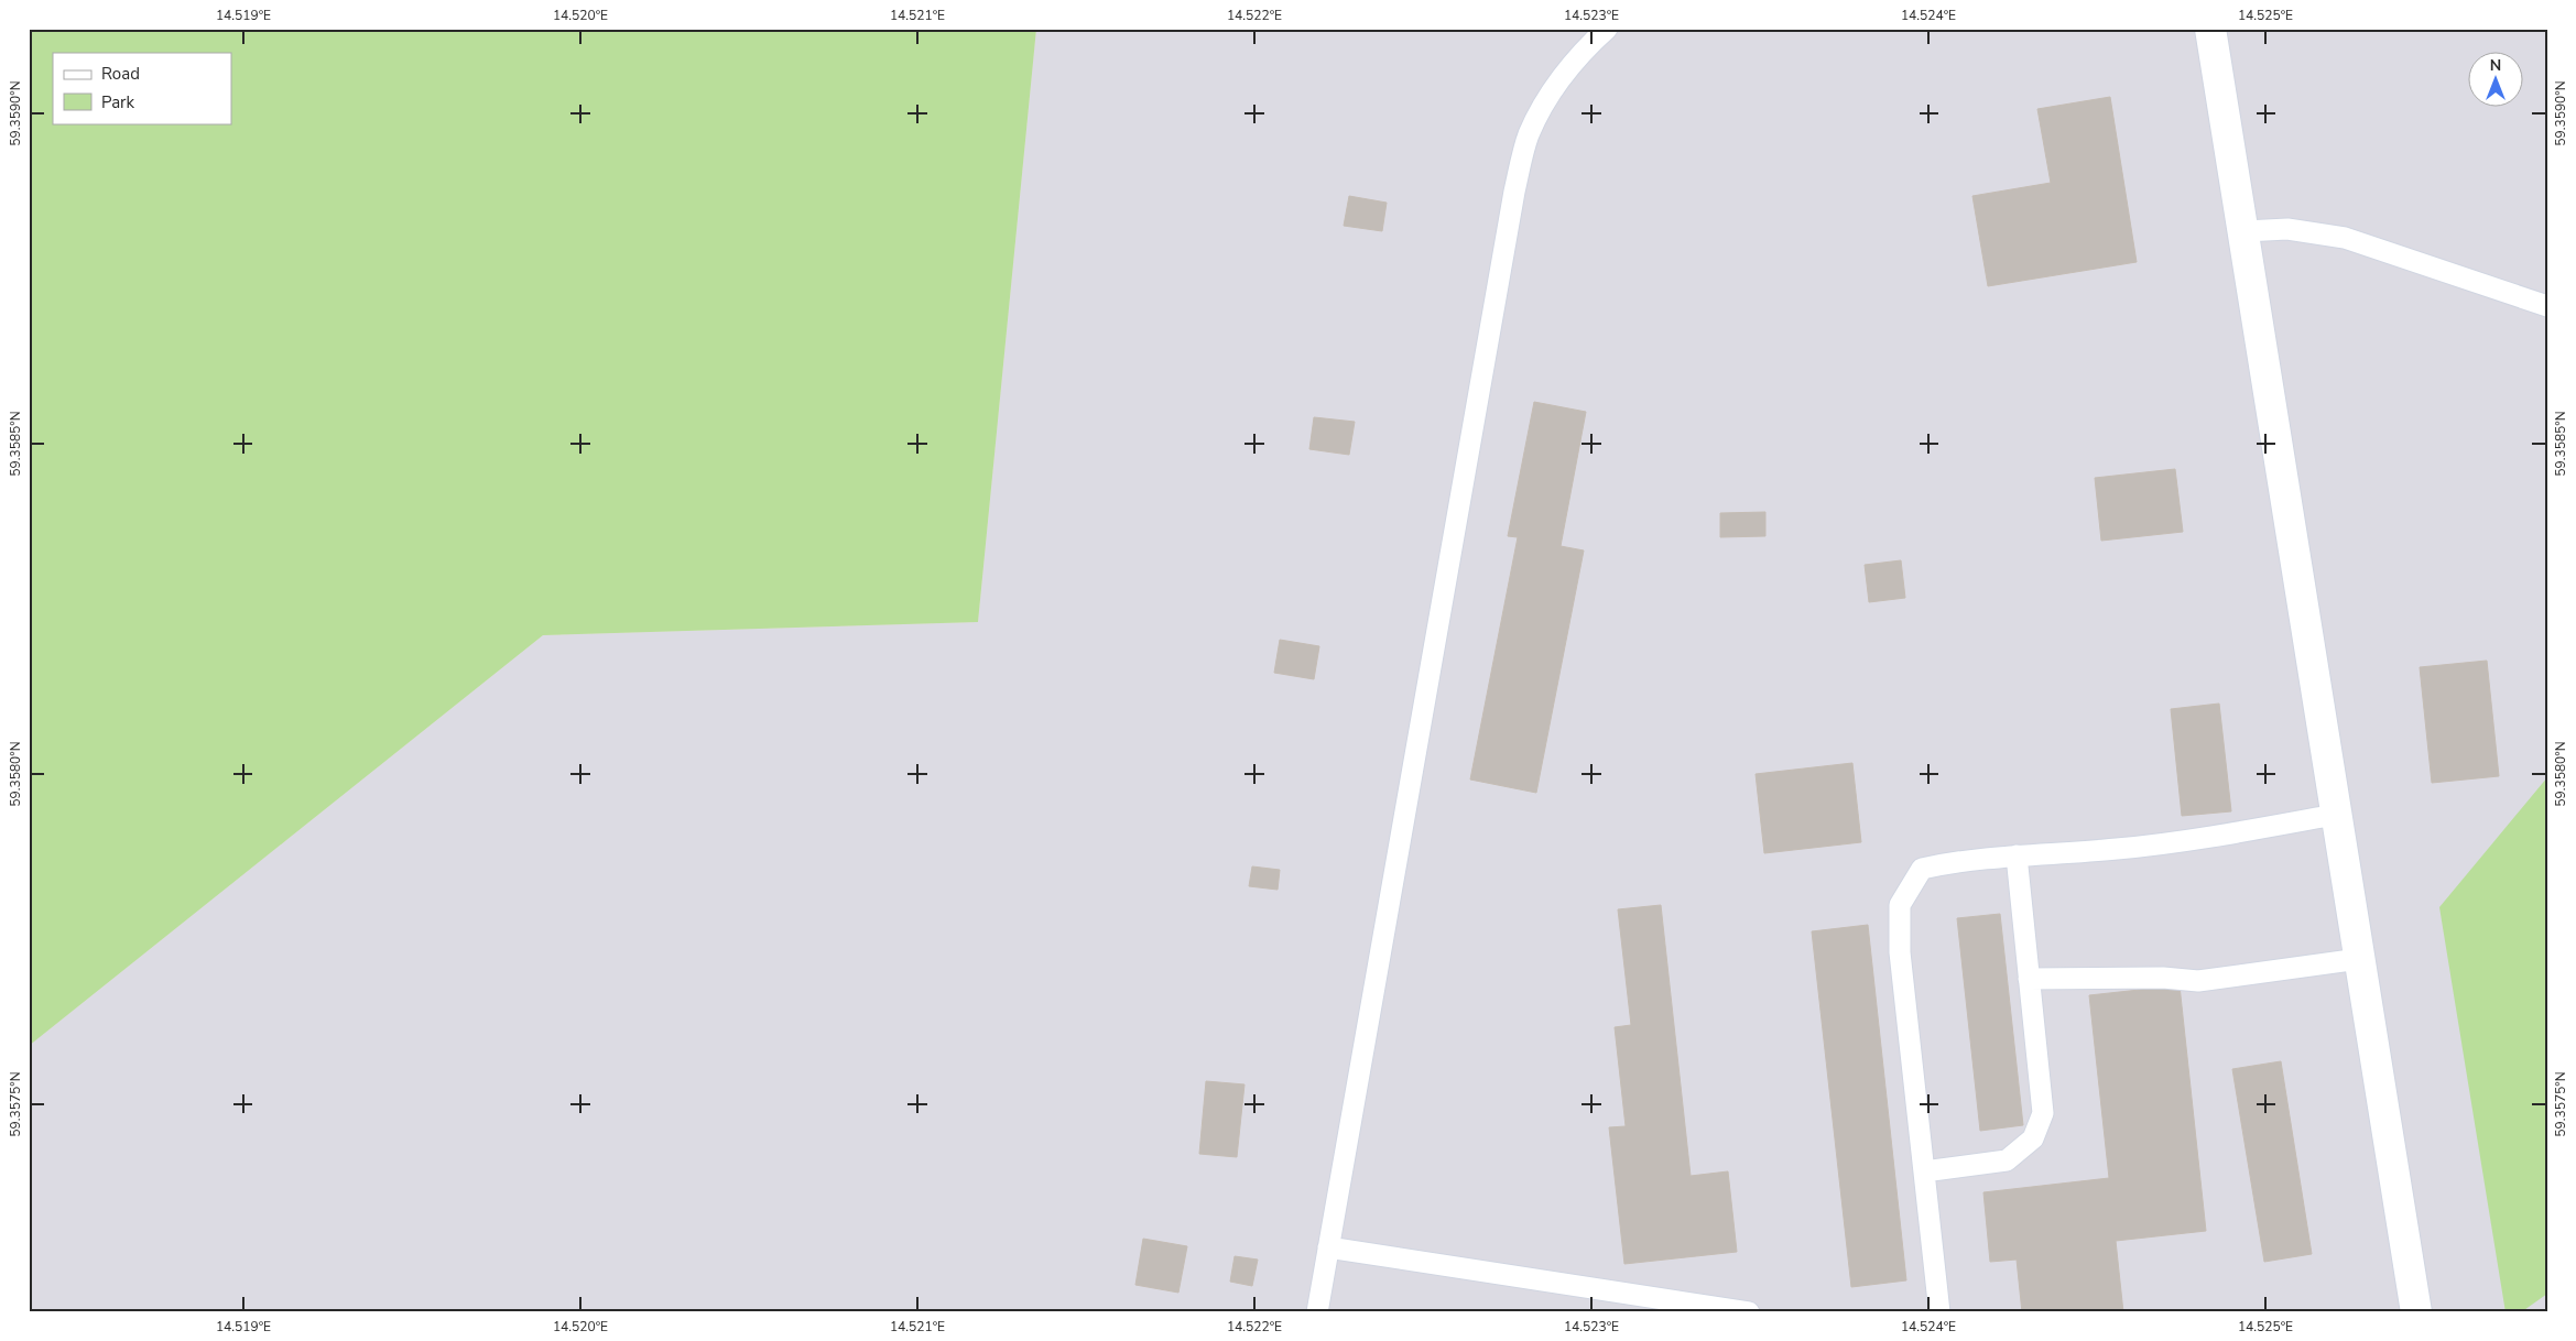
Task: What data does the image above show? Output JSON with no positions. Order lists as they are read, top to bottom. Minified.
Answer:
{"legend":["Road","Park"],"north":"top","coordinates":["14.519°E","14.520°E","14.521°E","14.522°E","14.523°E","14.524°E","14.525°E","59.3590°N","59.3585°N","59.3580°N","59.3575°N"]}
